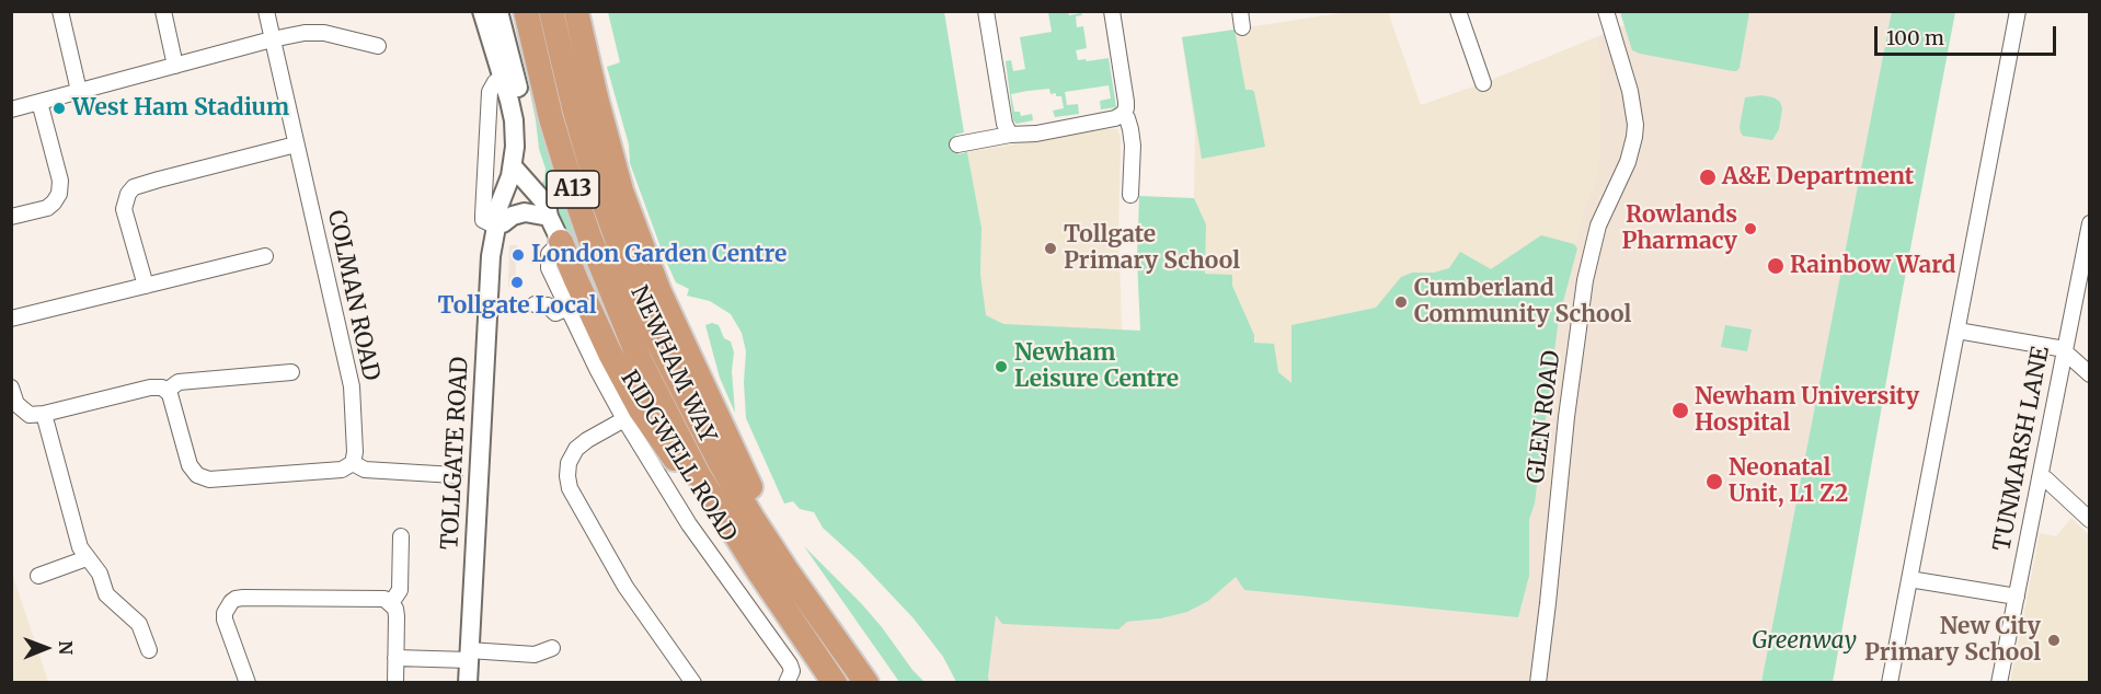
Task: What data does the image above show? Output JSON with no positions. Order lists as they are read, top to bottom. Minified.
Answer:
{"streets":{"highway":["A13","NEWHAM WAY"],"street":["COLMAN ROAD","GLEN ROAD","TUNMARSH LANE","TOLLGATE ROAD","RIDGWELL ROAD"]},"crossings":[["A13","NEWHAM WAY"]],"parks":["Greenway"],"places":["West Ham Stadium","A&E Department","Rowlands Pharmacy","Tollgate Primary School","London Garden Centre","Rainbow Ward","Tollgate Local","Cumberland Community School","Newham Leisure Centre","Newham University Hospital","Neonatal Unit, L1 Z2","New City Primary School"],"scale_bar":"100 m","north":"right"}
